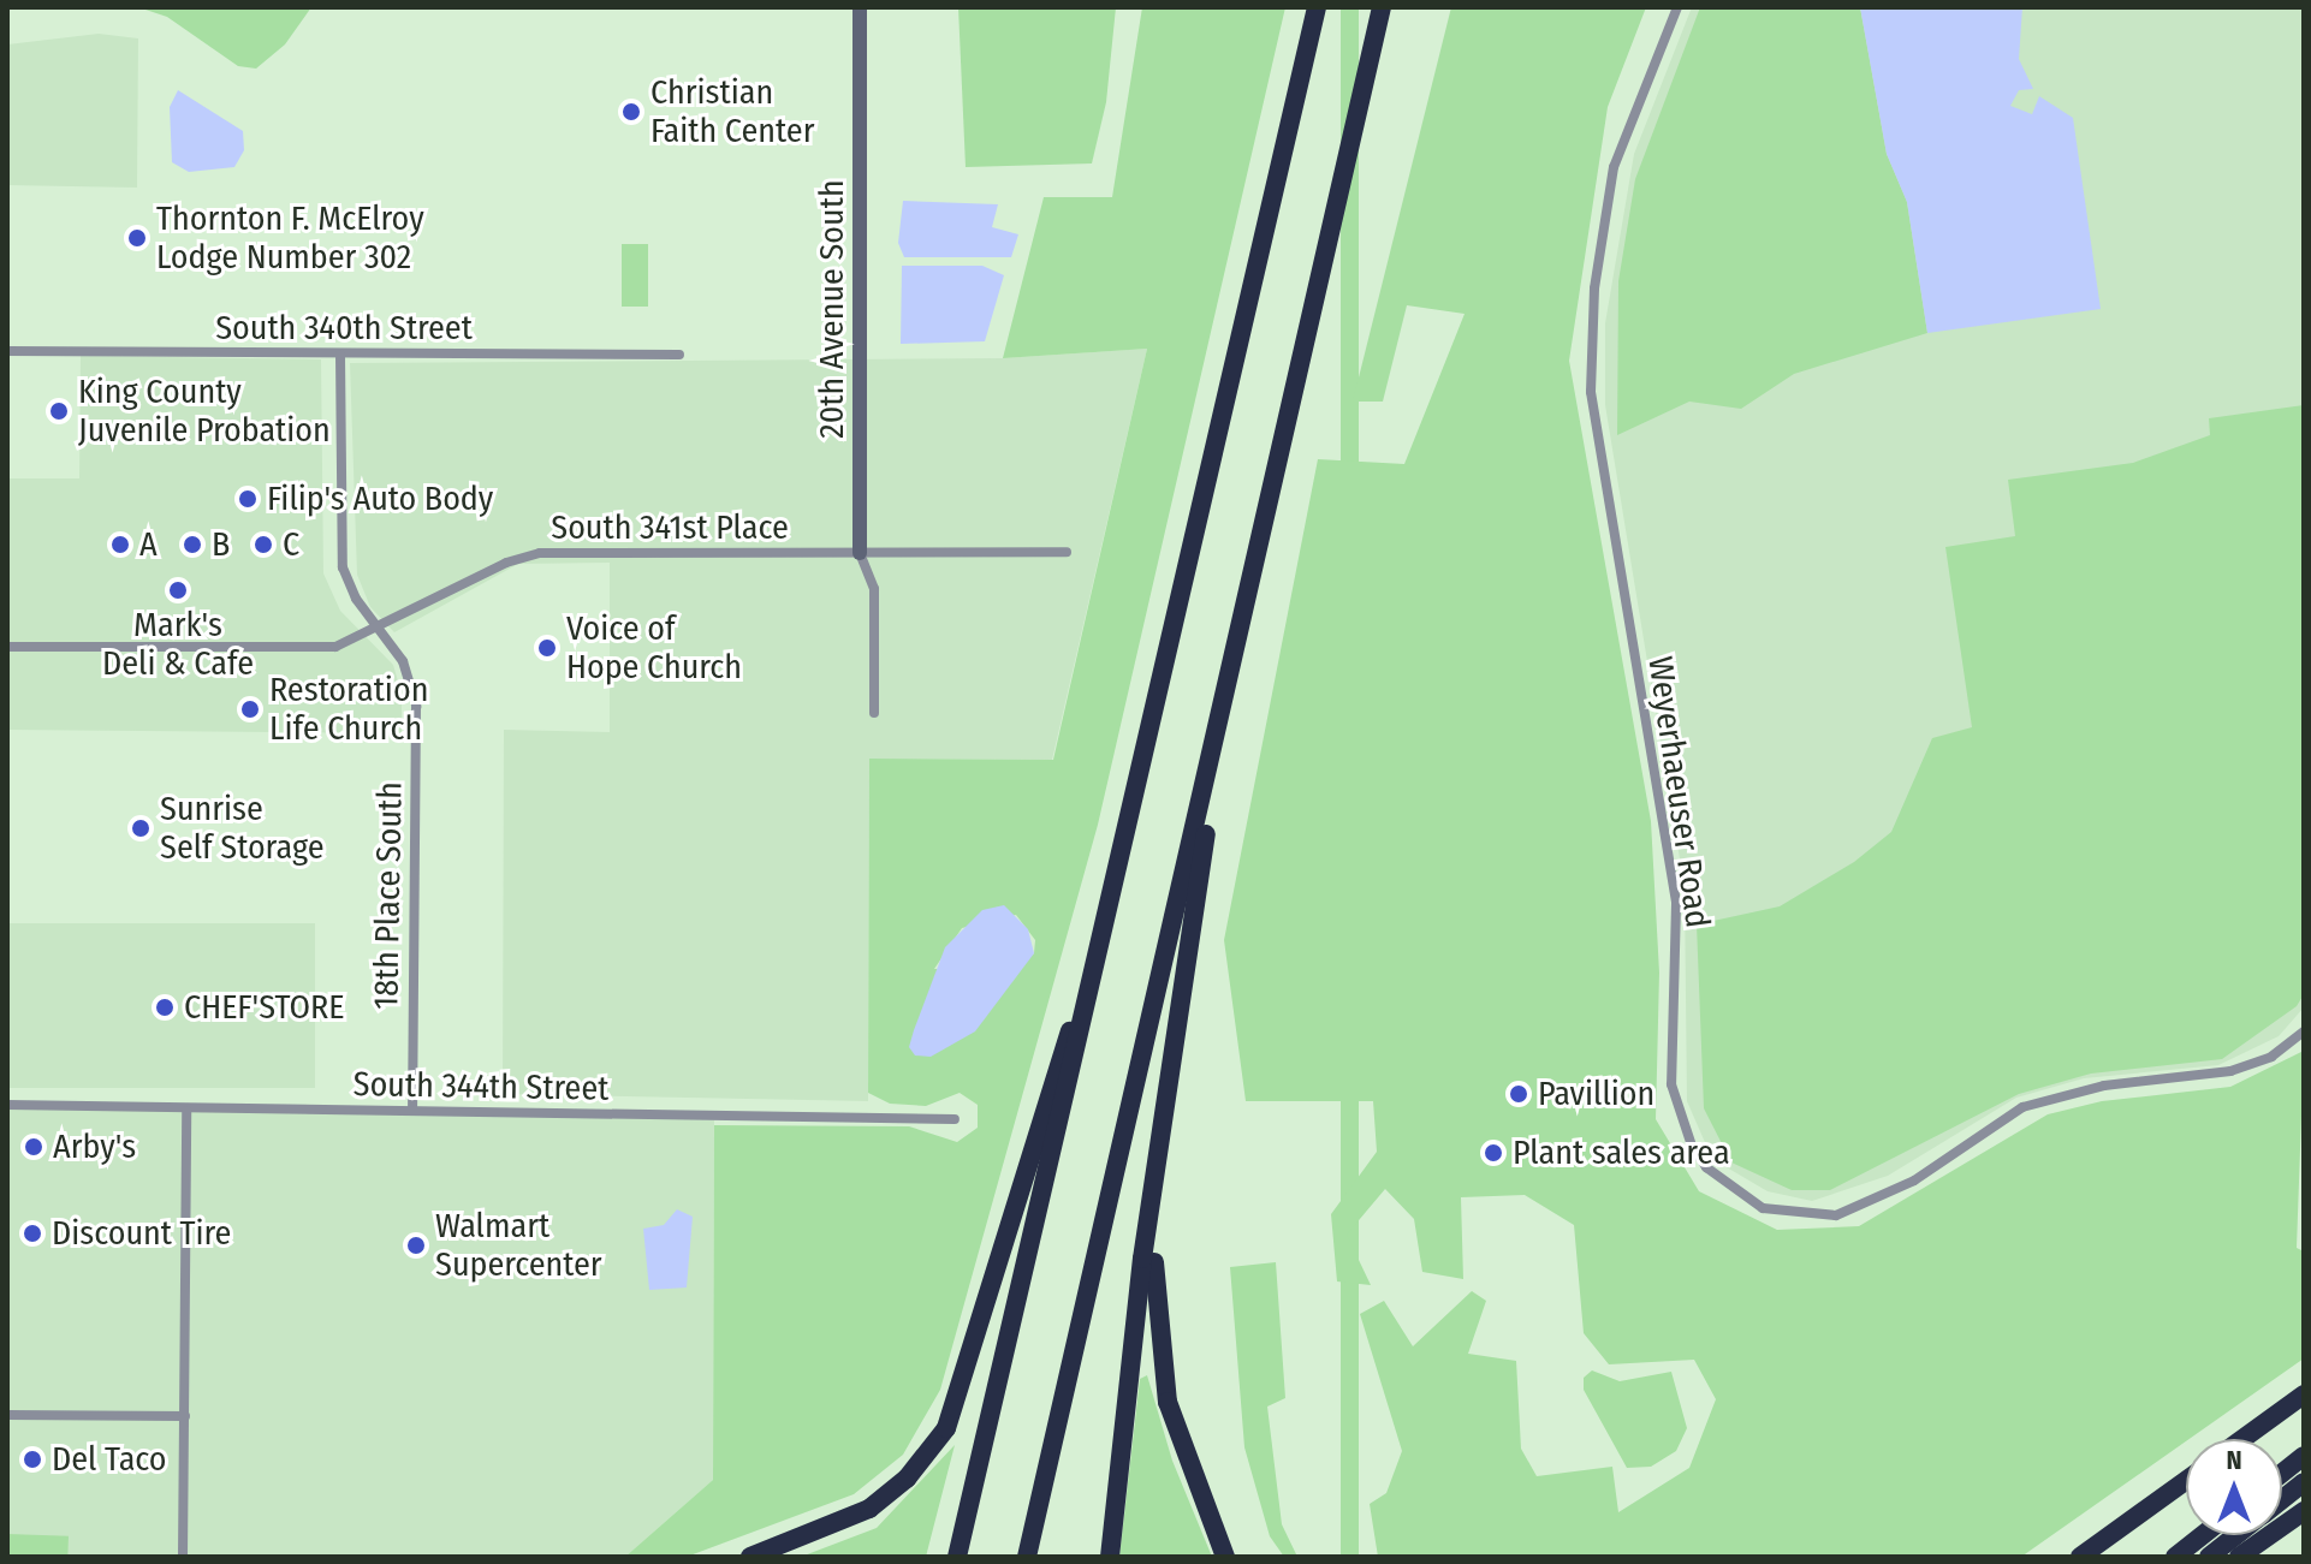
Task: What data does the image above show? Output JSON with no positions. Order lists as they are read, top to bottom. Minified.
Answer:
{"streets":{"street":["20th Avenue South","South 340th Street","South 341st Place","Weyerhaeuser Road","18th Place South","South 344th Street"]},"crossings":[["20th Avenue South","South 341st Place"],["South 340th Street","18th Place South"],["South 341st Place","18th Place South"],["18th Place South","South 344th Street"]],"places":["Christian Faith Center","Thornton F. McElroy Lodge Number 302","King County Juvenile Probation","Filip's Auto Body","A","B","C","Mark's Deli & Cafe","Voice of Hope Church","Restoration Life Church","Sunrise Self Storage","CHEF'STORE","Pavillion","Arby's","Plant sales area","Discount Tire","Walmart Supercenter","Del Taco"],"north":"top"}
